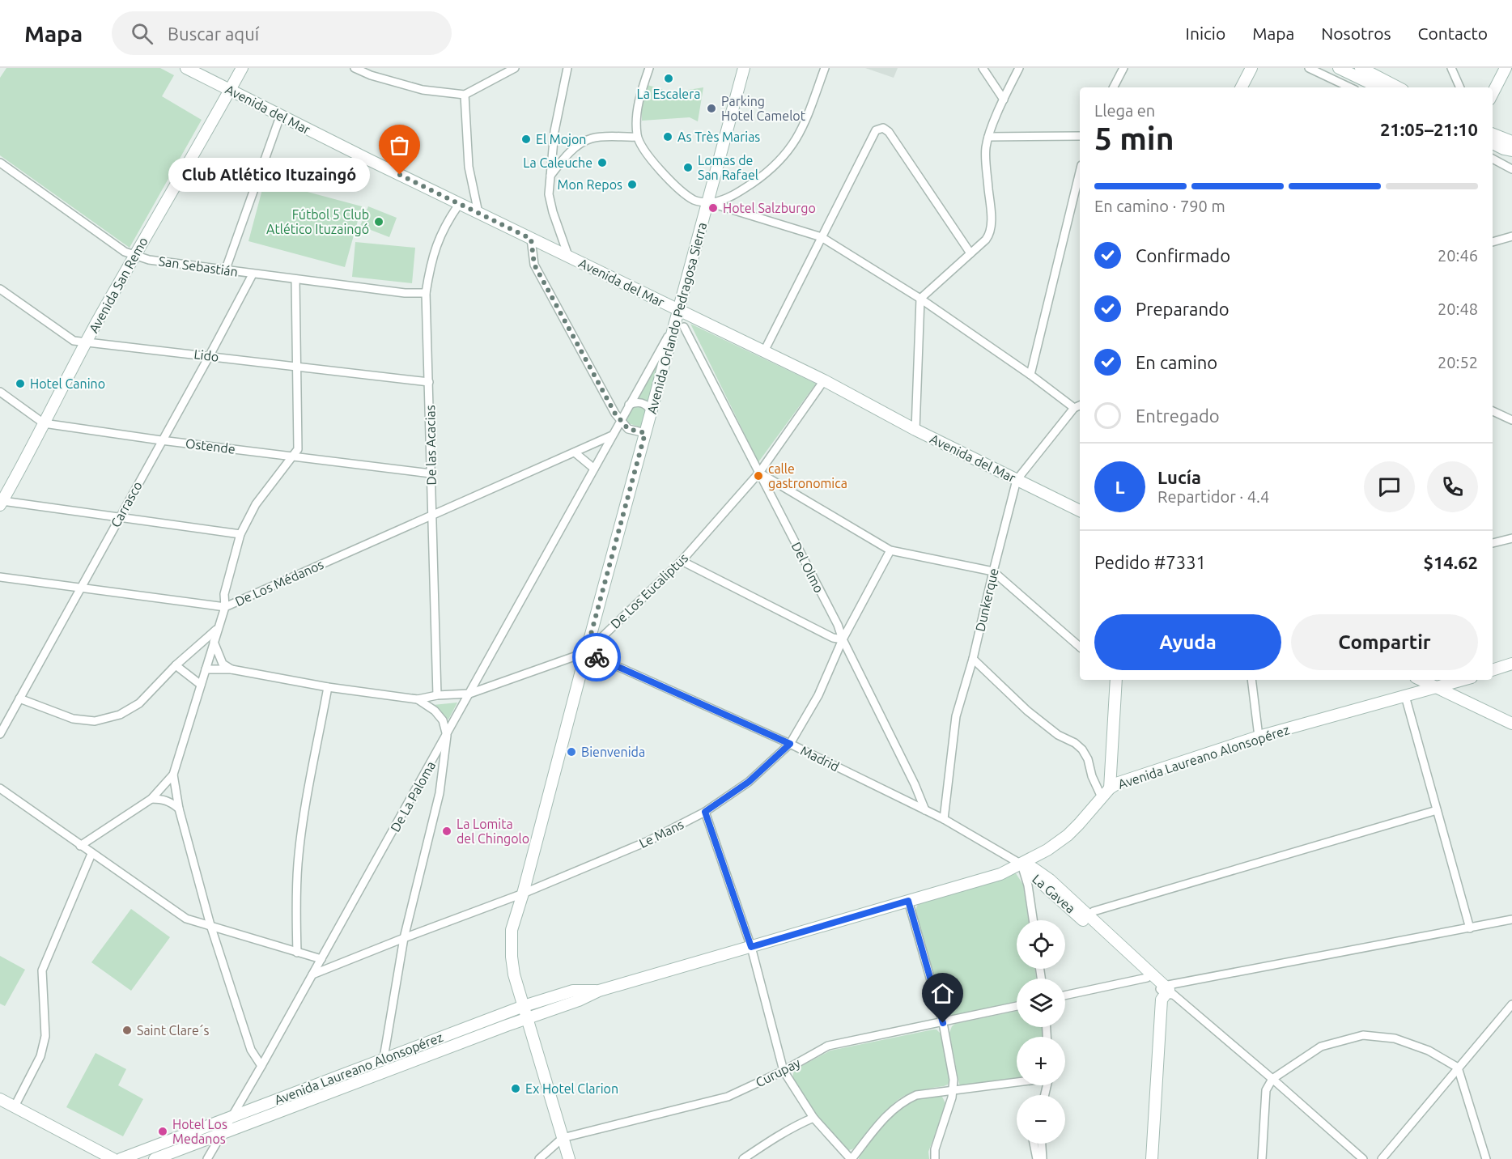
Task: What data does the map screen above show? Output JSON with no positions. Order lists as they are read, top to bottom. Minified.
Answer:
{"streets":{"street":["Avenida del Mar","San Sebastián","Avenida San Remo","Avenida Orlando Pedragosa Sierra","Lido","De las Acacias","Ostende","Carrasco","Del Olmo","De Los Médanos","De Los Eucaliptus","Dunkerque","Avenida Laureano Alonsopérez","Madrid","De La Paloma","Le Mans","La Gavea","Curupay"]},"crossings":[["Avenida del Mar","Avenida San Remo"],["Avenida del Mar","Avenida Orlando Pedragosa Sierra"],["Avenida del Mar","De las Acacias"],["Avenida del Mar","De Los Eucaliptus"],["Avenida del Mar","Dunkerque"],["San Sebastián","Avenida San Remo"],["San Sebastián","De las Acacias"],["San Sebastián","Carrasco"],["Avenida San Remo","Lido"],["Avenida San Remo","Ostende"],["Avenida Orlando Pedragosa Sierra","Del Olmo"],["Avenida Orlando Pedragosa Sierra","De Los Eucaliptus"],["Avenida Orlando Pedragosa Sierra","Avenida Laureano Alonsopérez"],["Avenida Orlando Pedragosa Sierra","Madrid"],["Avenida Orlando Pedragosa Sierra","De La Paloma"],["Avenida Orlando Pedragosa Sierra","Le Mans"],["Avenida Orlando Pedragosa Sierra","Curupay"],["Lido","De las Acacias"],["Lido","Carrasco"],["De las Acacias","Ostende"],["De las Acacias","De Los Médanos"],["De las Acacias","De Los Eucaliptus"],["Ostende","Carrasco"],["Del Olmo","De Los Eucaliptus"],["Del Olmo","Madrid"],["Del Olmo","De La Paloma"],["Del Olmo","Le Mans"],["De Los Médanos","De Los Eucaliptus"],["De Los Médanos","De La Paloma"],["De Los Eucaliptus","Madrid"],["De Los Eucaliptus","De La Paloma"],["Dunkerque","Madrid"],["Avenida Laureano Alonsopérez","Madrid"],["Avenida Laureano Alonsopérez","De La Paloma"],["Avenida Laureano Alonsopérez","La Gavea"],["Madrid","Le Mans"],["Madrid","La Gavea"],["De La Paloma","Le Mans"]],"places":["La Escalera","Parking Hotel Camelot","As Très Marias","El Mojon","La Caleuche","Lomas de San Rafael","Club Atlético Ituzaingó","Mon Repos","Hotel Salzburgo","Fútbol 5 Club Atlético Ituzaingó","Hotel Canino","calle gastronomica","Bienvenida","La Lomita del Chingolo","Saint Clare´s","Ex Hotel Clarion","Hotel Los Medanos"],"page":{"header":"Mapa","search":"Buscar aquí","nav":["Inicio","Mapa","Nosotros","Contacto"],"heading":["5 min","Llega en","21:05–21:10"],"panel":["Lucía","Repartidor · 4.4","Pedido #7331","$14.62"],"bubble":"Club Atlético Ituzaingó","bar":"En camino · 790 m","list":[["Confirmado","20:46"],["Preparando","20:48"],["En camino","20:52"],"Entregado"],"round":"L","buttons":["Ayuda","Compartir"],"map_buttons":["+","−"]}}
